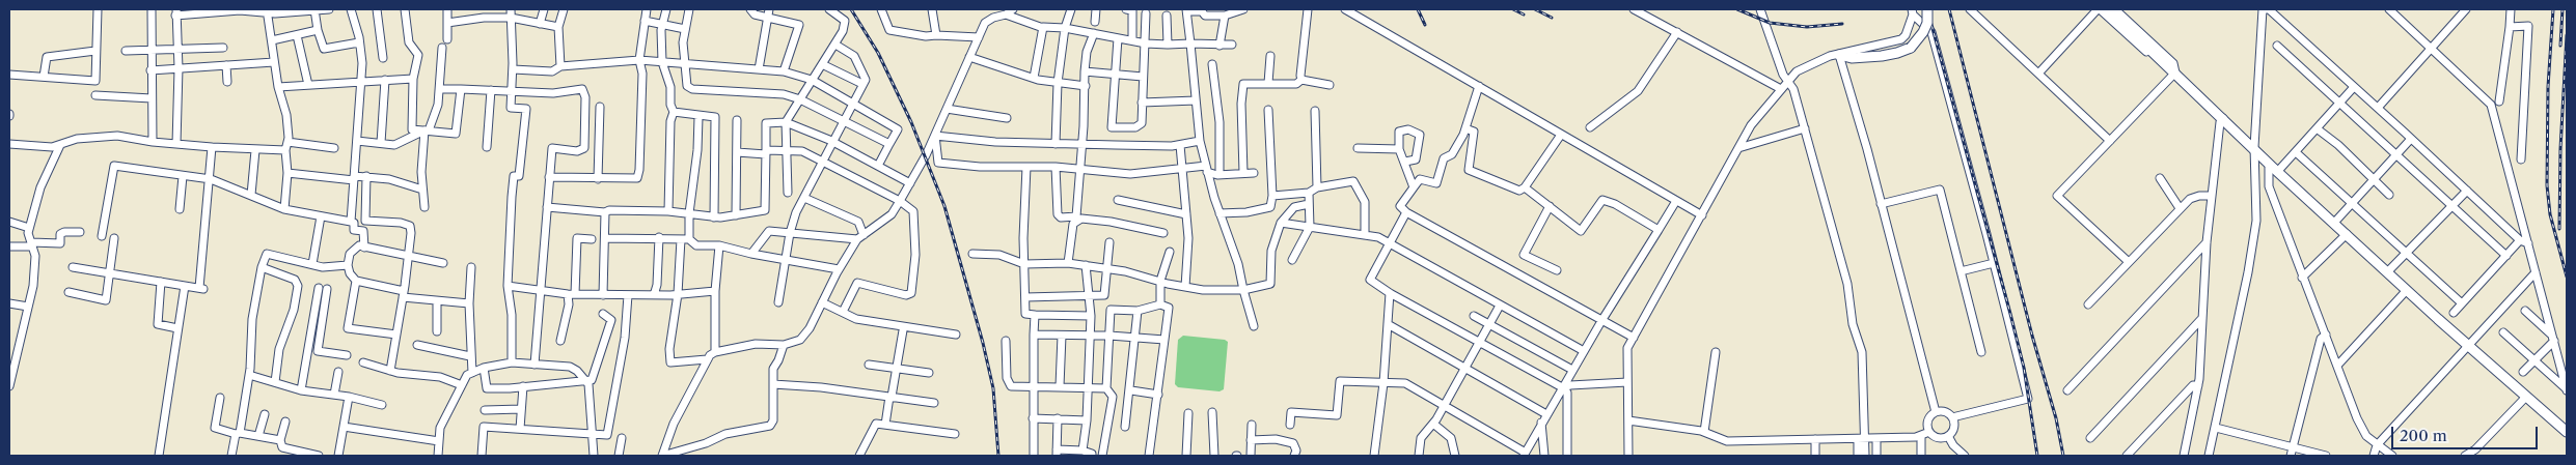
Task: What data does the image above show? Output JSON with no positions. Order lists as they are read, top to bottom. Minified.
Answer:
{"scale_bar":"200 m"}
